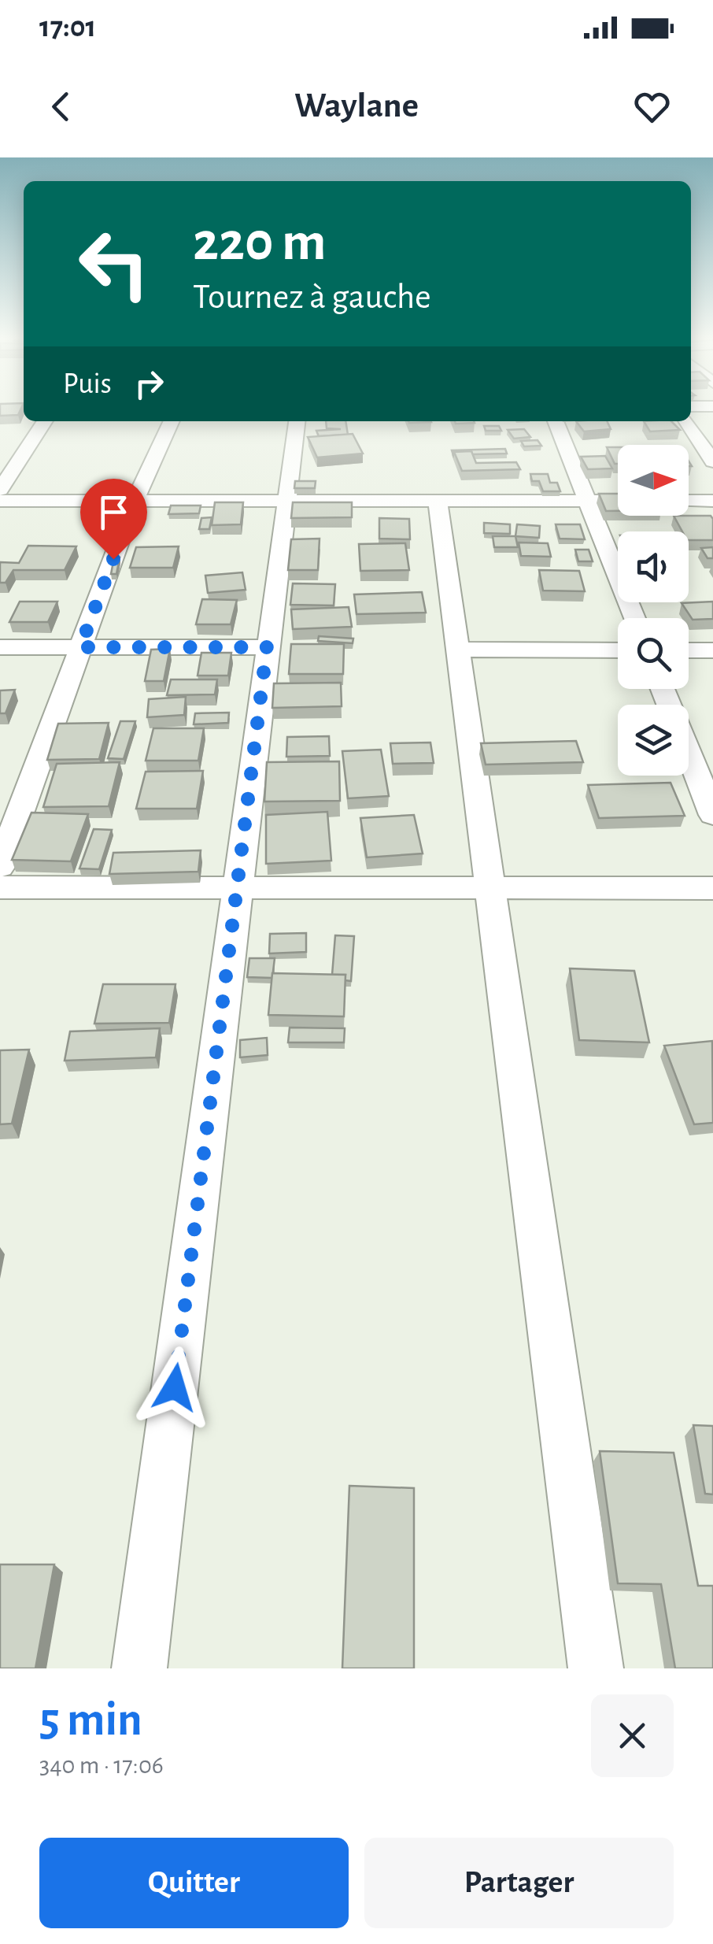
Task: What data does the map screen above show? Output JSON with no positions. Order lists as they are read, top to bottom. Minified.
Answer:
{"north":"right","page":{"status":"17:01","header":"Waylane","turn":["220 m","Tournez à gauche"],"then":"Puis","heading":["5 min","340 m · 17:06"],"buttons":["Quitter","Partager"]}}
